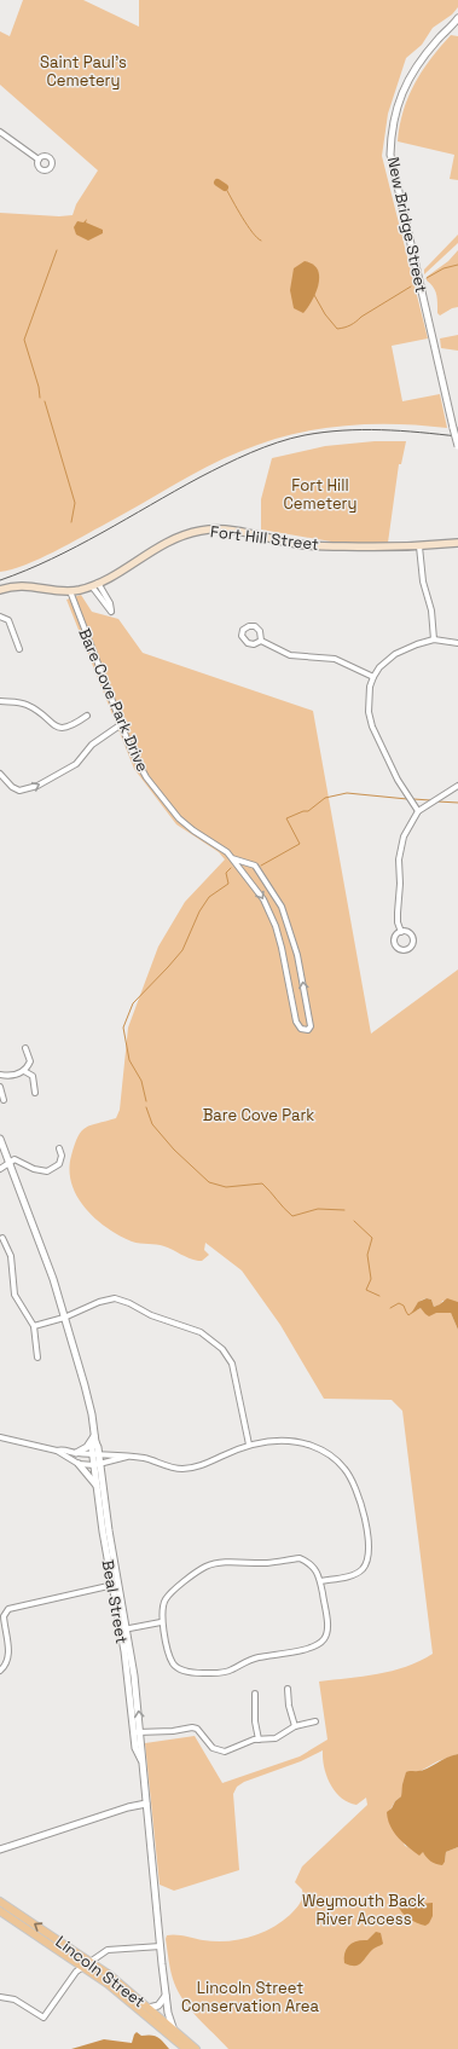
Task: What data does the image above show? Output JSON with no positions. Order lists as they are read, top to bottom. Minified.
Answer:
{"streets":{"main road":["Fort Hill Street","Lincoln Street"],"street":["New Bridge Street","Bare Cove Park Drive","Beal Street"]},"crossings":[["Fort Hill Street","Bare Cove Park Drive"],["Beal Street","Lincoln Street"]],"parks":["Saint Paul's Cemetery","Fort Hill Cemetery","Bare Cove Park","Weymouth Back River Access","Lincoln Street Conservation Area"]}
